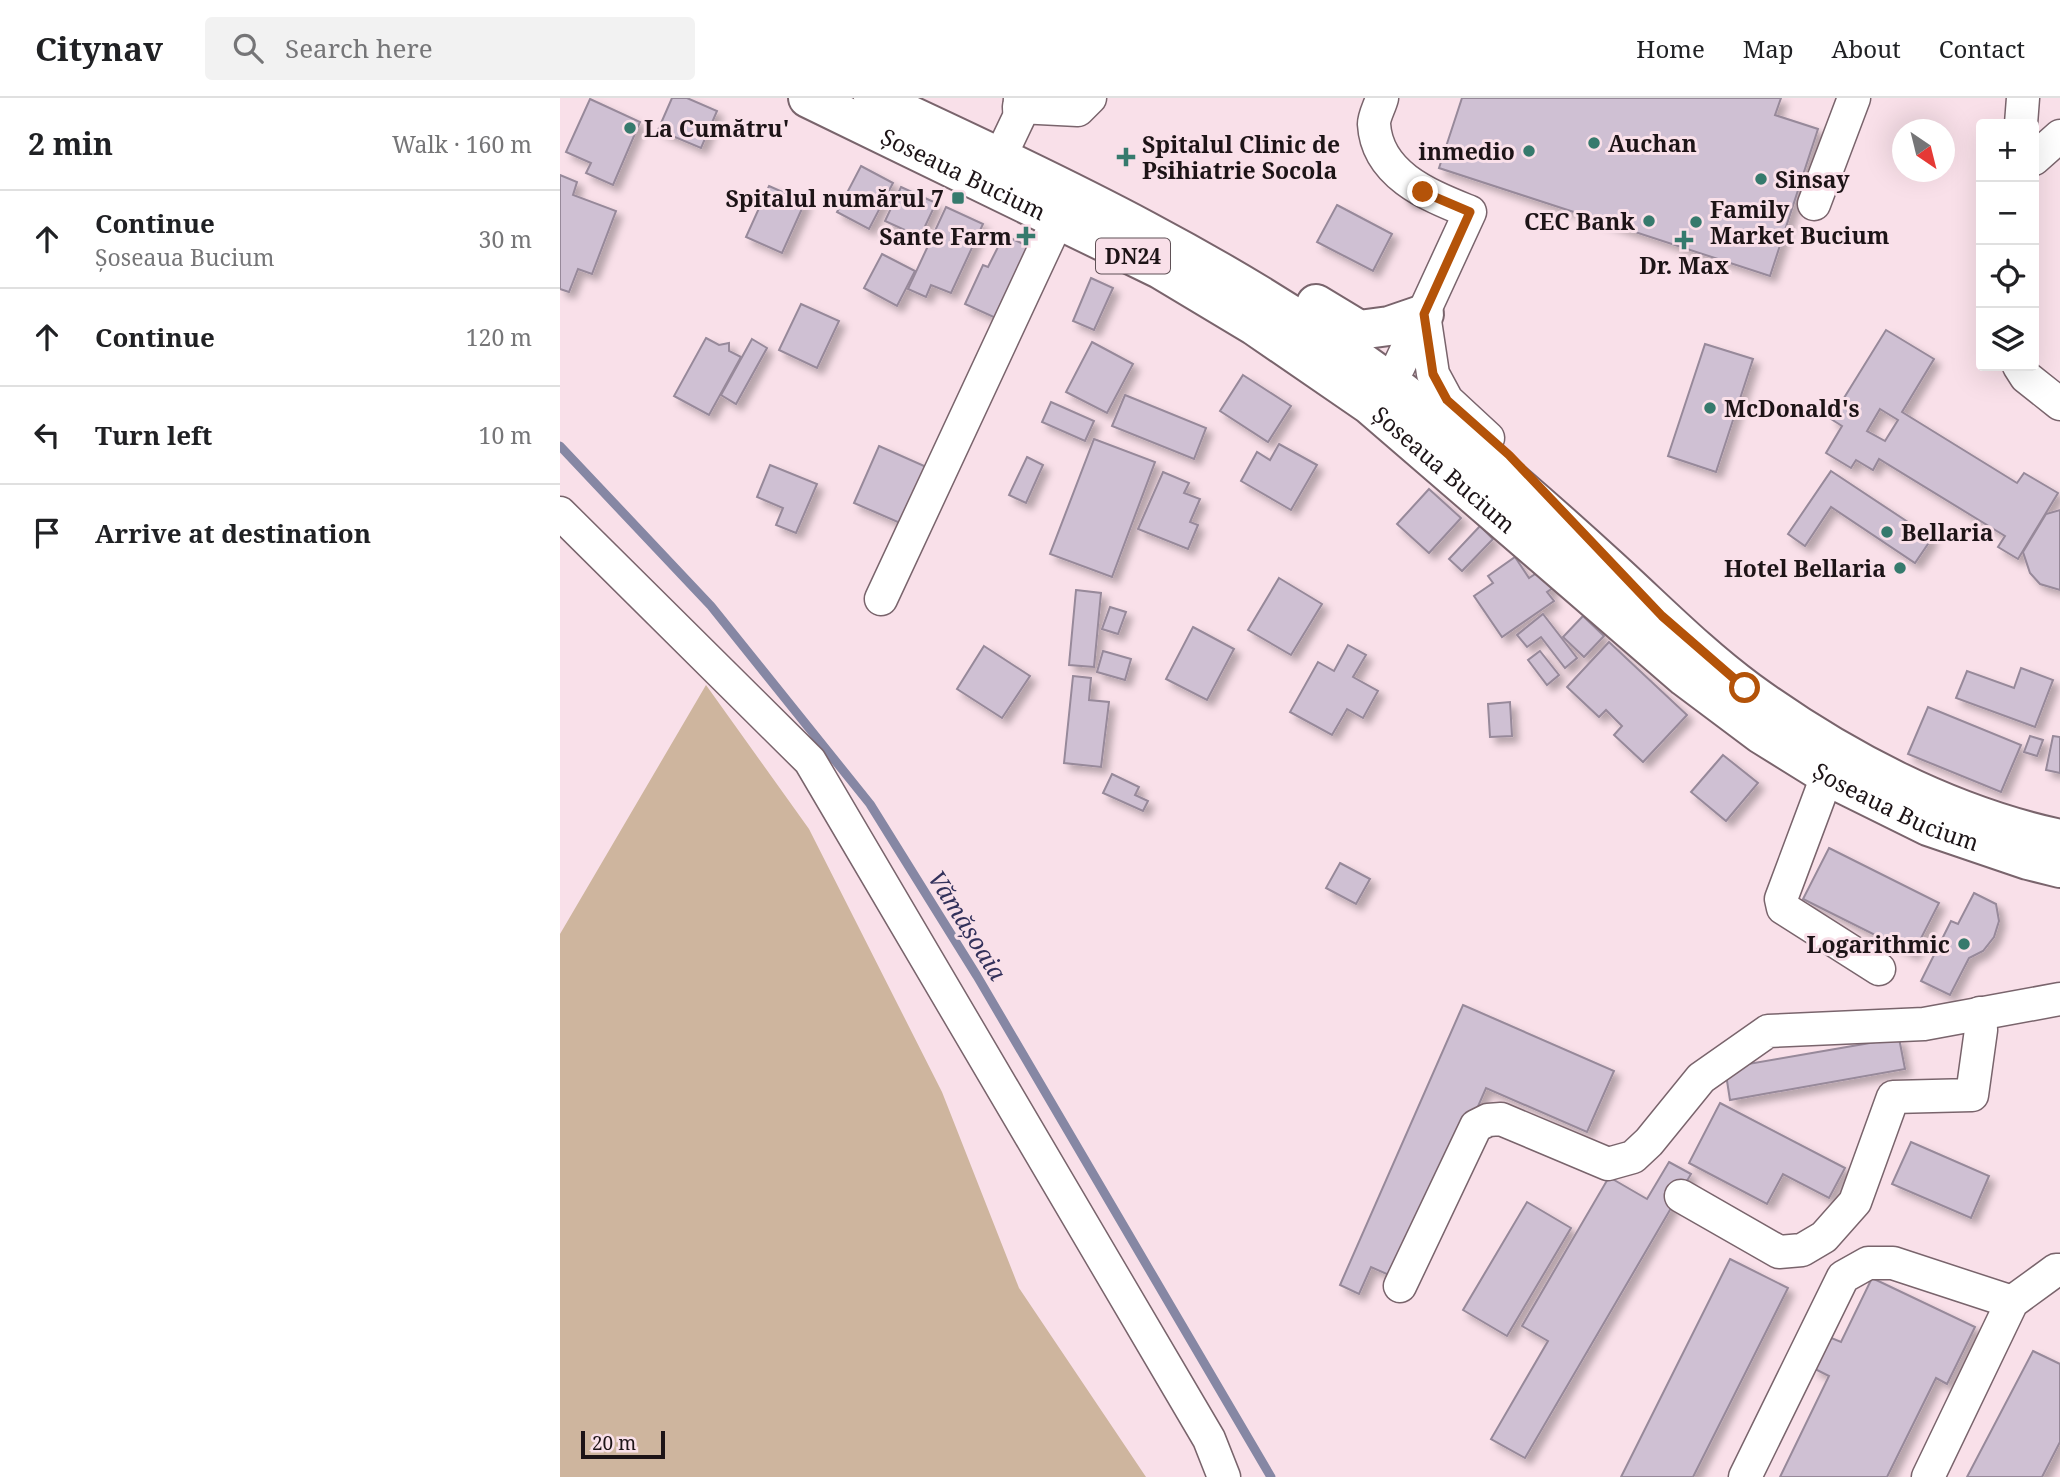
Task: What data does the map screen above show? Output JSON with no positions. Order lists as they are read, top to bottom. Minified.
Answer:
{"streets":{"main road":["Șoseaua Bucium","DN24"]},"water":["Vămășoaia"],"places":{"other":["La Cumătru'","Auchan","inmedio","Sinsay","CEC Bank","Family Market Bucium","McDonald's","Bellaria","Hotel Bellaria","Logarithmic"],"health":["Spitalul Clinic de Psihiatrie Socola","Sante Farm","Dr. Max"],"transit":["Spitalul numărul 7"]},"scale_bar":"20 m","north":"bottom right","page":{"header":"Citynav","search":"Search here","nav":["Home","Map","About","Contact"],"heading":["2 min","Walk · 160 m"],"map_buttons":["+","−"],"list":[["Continue","Șoseaua Bucium","30 m"],["Continue","120 m"],["Turn left","10 m"],"Arrive at destination"],"scale":"20 m"}}
